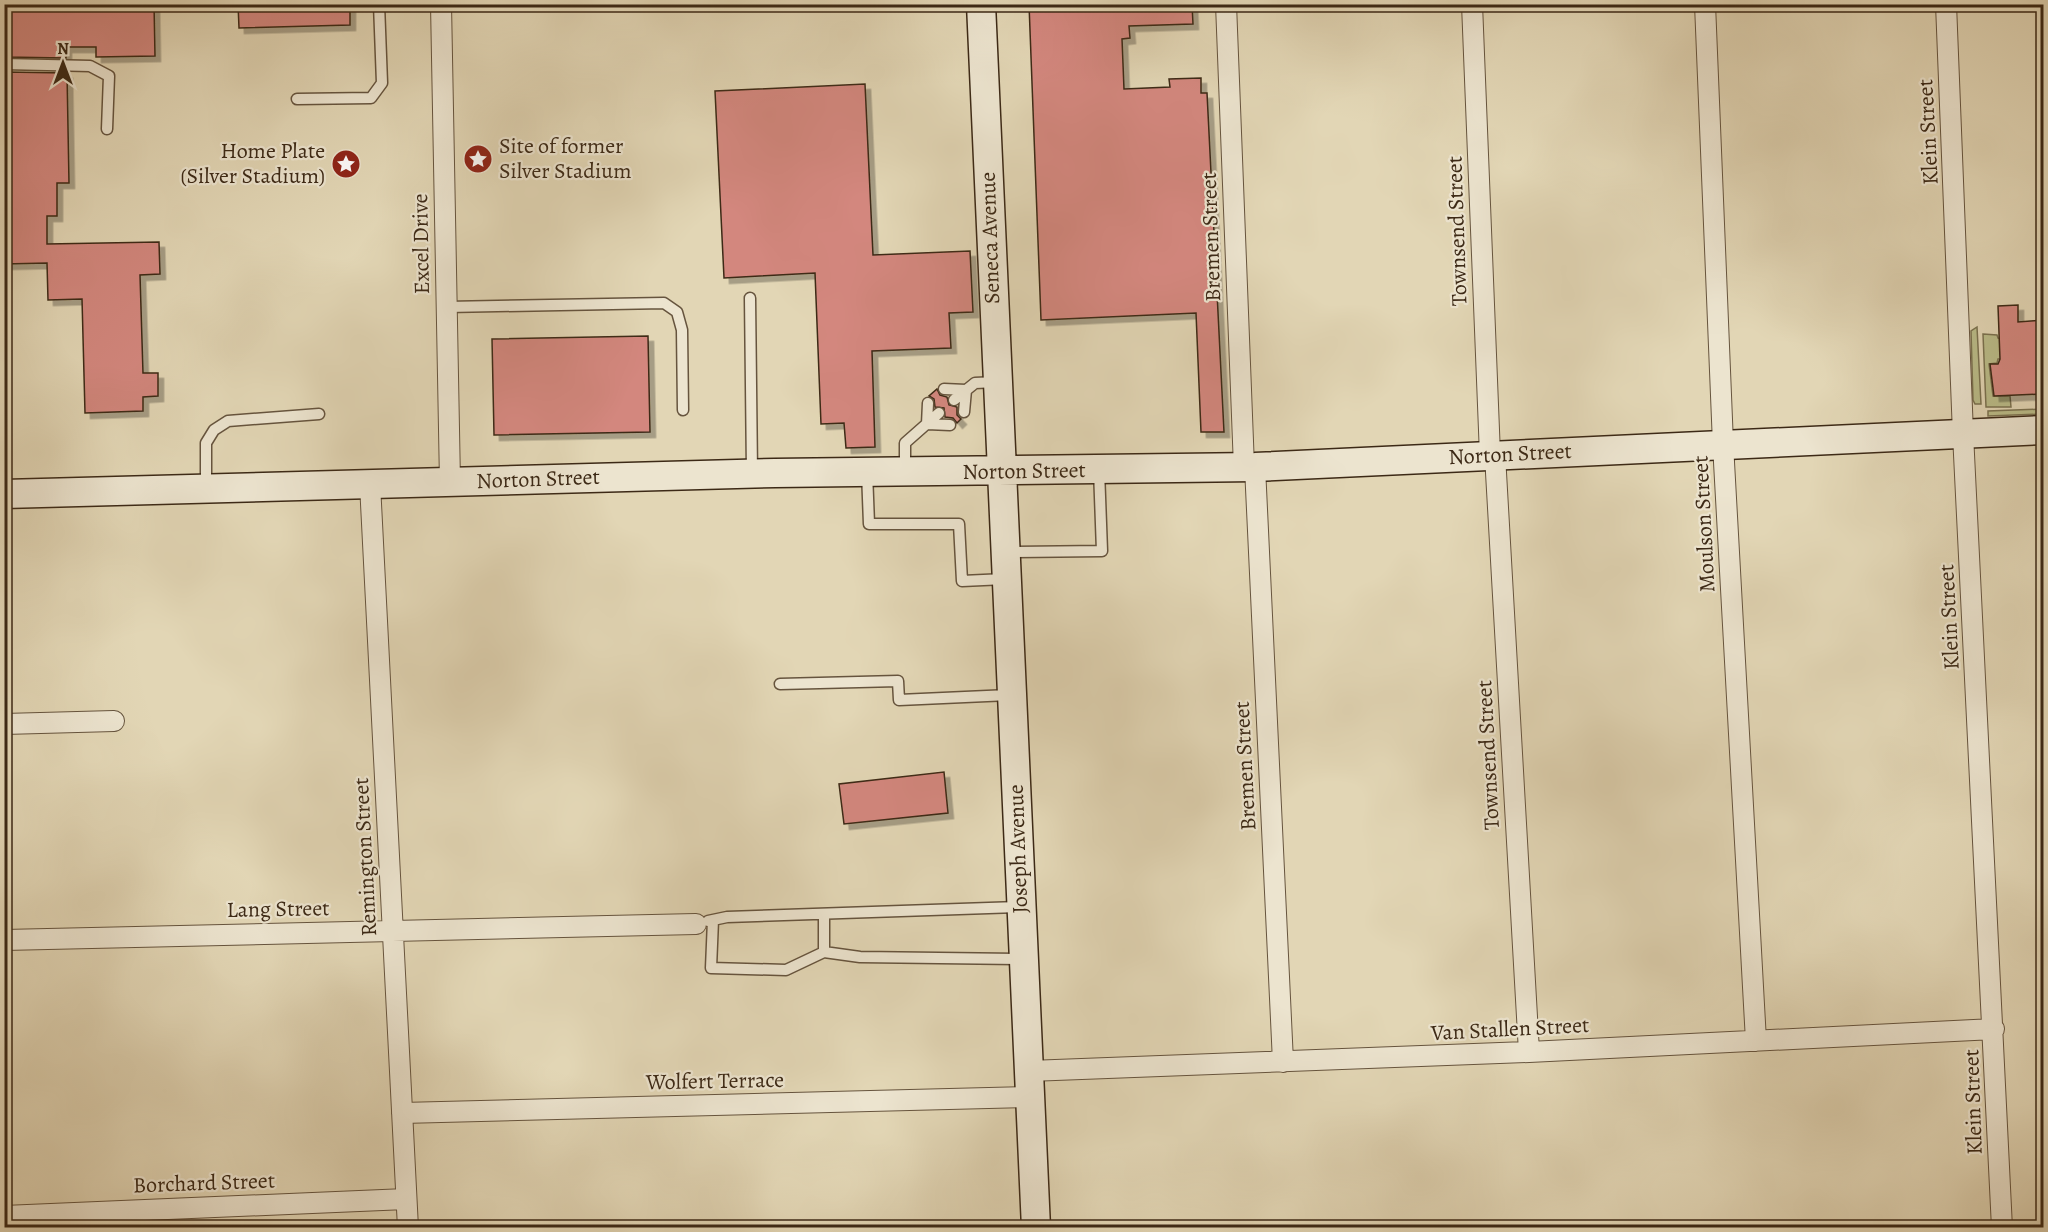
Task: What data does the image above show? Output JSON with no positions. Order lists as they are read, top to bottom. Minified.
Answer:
{"streets":{"main road":["Seneca Avenue","Norton Street","Joseph Avenue"],"street":["Klein Street","Townsend Street","Bremen Street","Excel Drive","Moulson Street","Remington Street","Lang Street","Van Stallen Street","Wolfert Terrace","Borchard Street"]},"crossings":[["Klein Street","Norton Street"],["Klein Street","Van Stallen Street"],["Townsend Street","Norton Street"],["Townsend Street","Van Stallen Street"],["Bremen Street","Norton Street"],["Bremen Street","Van Stallen Street"],["Seneca Avenue","Norton Street"],["Seneca Avenue","Joseph Avenue"],["Excel Drive","Norton Street"],["Norton Street","Moulson Street"],["Norton Street","Joseph Avenue"],["Norton Street","Remington Street"],["Moulson Street","Van Stallen Street"],["Joseph Avenue","Van Stallen Street"],["Joseph Avenue","Wolfert Terrace"],["Remington Street","Lang Street"],["Remington Street","Wolfert Terrace"],["Remington Street","Borchard Street"],["Van Stallen Street","Wolfert Terrace"]],"places":{"place":["Site of former Silver Stadium","Home Plate (Silver Stadium)"]},"north":"top"}
